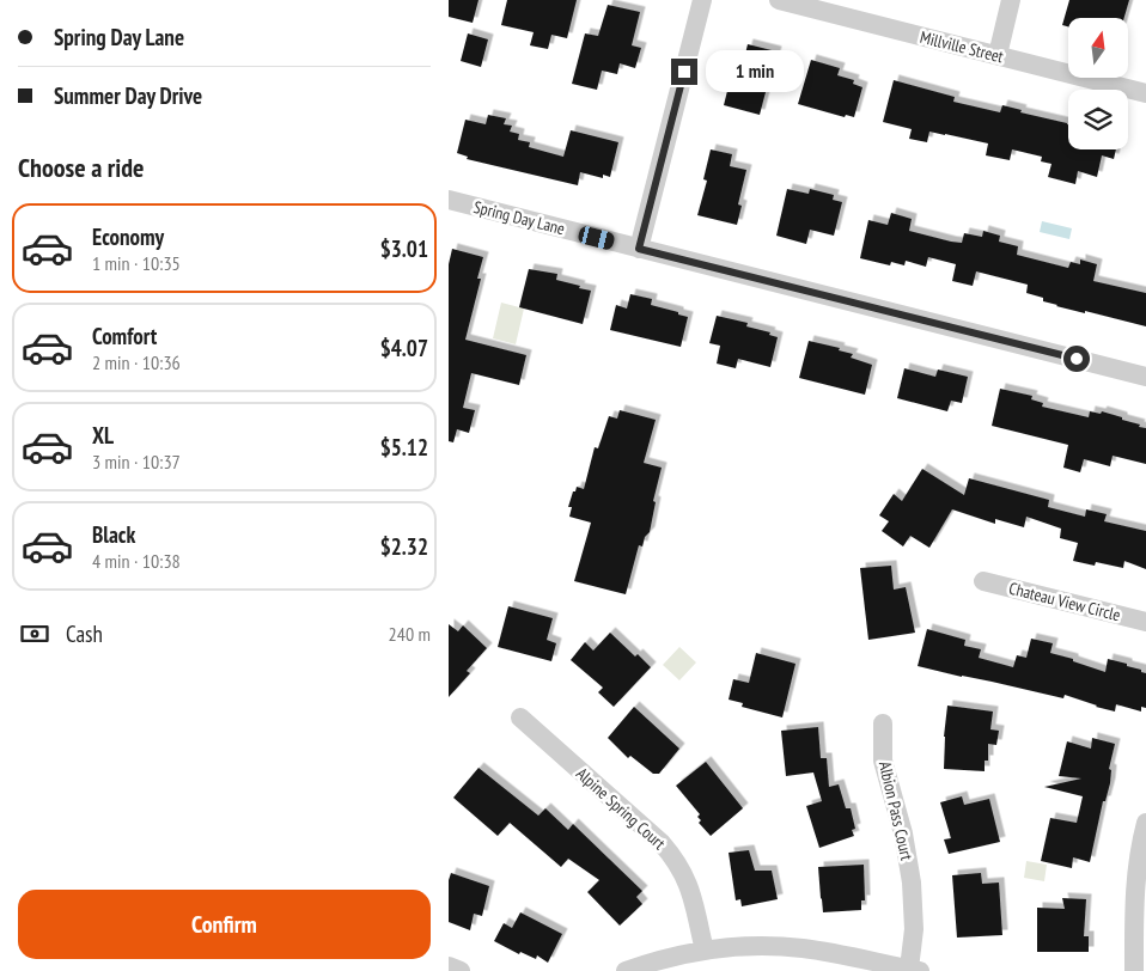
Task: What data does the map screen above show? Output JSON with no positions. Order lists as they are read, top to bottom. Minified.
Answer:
{"streets":{"street":["Millville Street","Spring Day Lane","Chateau View Circle","Alpine Spring Court","Albion Pass Court"]},"north":"top","page":{"banner":["Spring Day Lane","Summer Day Drive"],"bubble":"1 min","heading":"Choose a ride","list":[{"name":"Economy","note":"1 min · 10:35","value":"$3.01"},{"name":"Comfort","note":"2 min · 10:36","value":"$4.07"},{"name":"XL","note":"3 min · 10:37","value":"$5.12"},{"name":"Black","note":"4 min · 10:38","value":"$2.32"}],"pay":["Cash","240 m"],"buttons":"Confirm"}}
